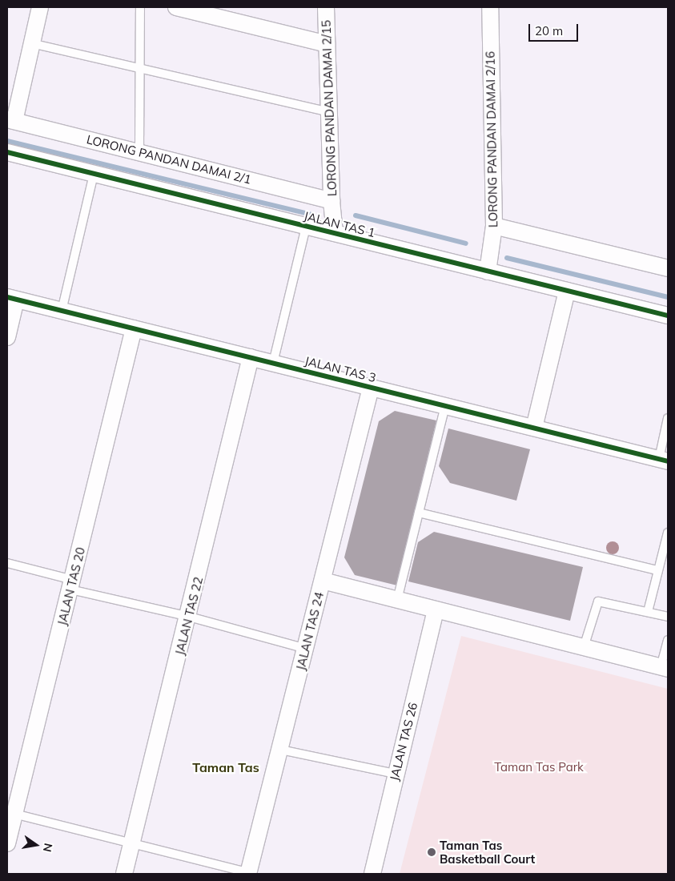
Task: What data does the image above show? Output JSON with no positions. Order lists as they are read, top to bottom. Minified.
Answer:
{"streets":{"street":["LORONG PANDAN DAMAI 2/15","LORONG PANDAN DAMAI 2/16","LORONG PANDAN DAMAI 2/1","JALAN TAS 1","JALAN TAS 3","JALAN TAS 20","JALAN TAS 22","JALAN TAS 24","JALAN TAS 26"]},"crossings":[["LORONG PANDAN DAMAI 2/15","LORONG PANDAN DAMAI 2/1"],["LORONG PANDAN DAMAI 2/15","JALAN TAS 1"],["LORONG PANDAN DAMAI 2/16","JALAN TAS 1"],["JALAN TAS 3","JALAN TAS 20"],["JALAN TAS 3","JALAN TAS 22"],["JALAN TAS 3","JALAN TAS 24"]],"districts":["Taman Tas"],"parks":["Taman Tas Park"],"places":["Taman Tas Basketball Court"],"scale_bar":"20 m","north":"right"}
